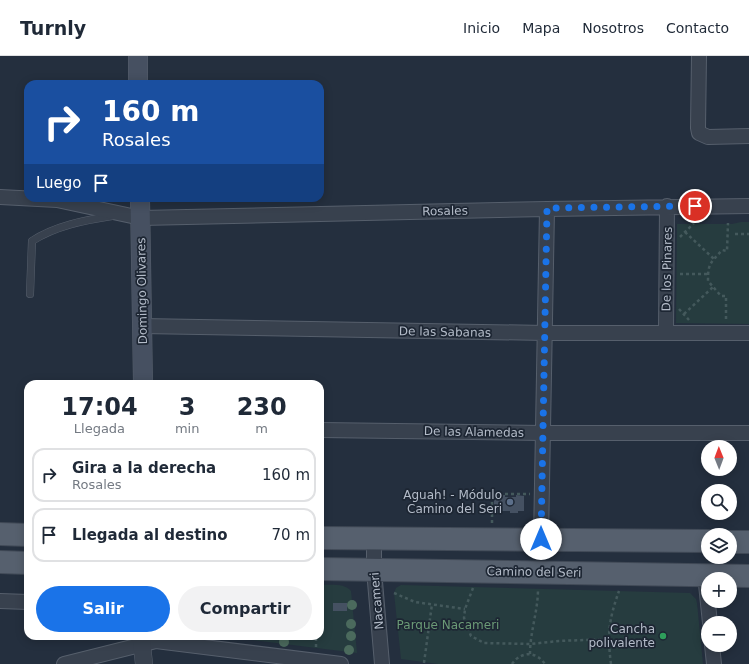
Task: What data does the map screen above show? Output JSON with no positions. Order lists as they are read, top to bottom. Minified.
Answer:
{"streets":{"main road":["Domingo Olivares","Camino del Seri"],"street":["Rosales","De los Pinares","De las Sabanas","De las Alamedas","Nacameri"]},"crossings":[["Rosales","De los Pinares"],["Rosales","Domingo Olivares"],["De los Pinares","De las Sabanas"],["Domingo Olivares","De las Sabanas"],["Camino del Seri","Nacameri"]],"parks":["Parque Nacameri"],"places":["Aguah! - Módulo Camino del Seri","Cancha polivalente"],"north":"top","page":{"header":"Turnly","nav":["Inicio","Mapa","Nosotros","Contacto"],"turn":["160 m","Rosales"],"then":"Luego","eta":["17:04","Llegada","3","min","230","m"],"map_buttons":["+","−"],"list":[{"name":"Gira a la derecha","note":"Rosales","value":"160 m"},{"name":"Llegada al destino","value":"70 m"}],"buttons":["Salir","Compartir"]}}
